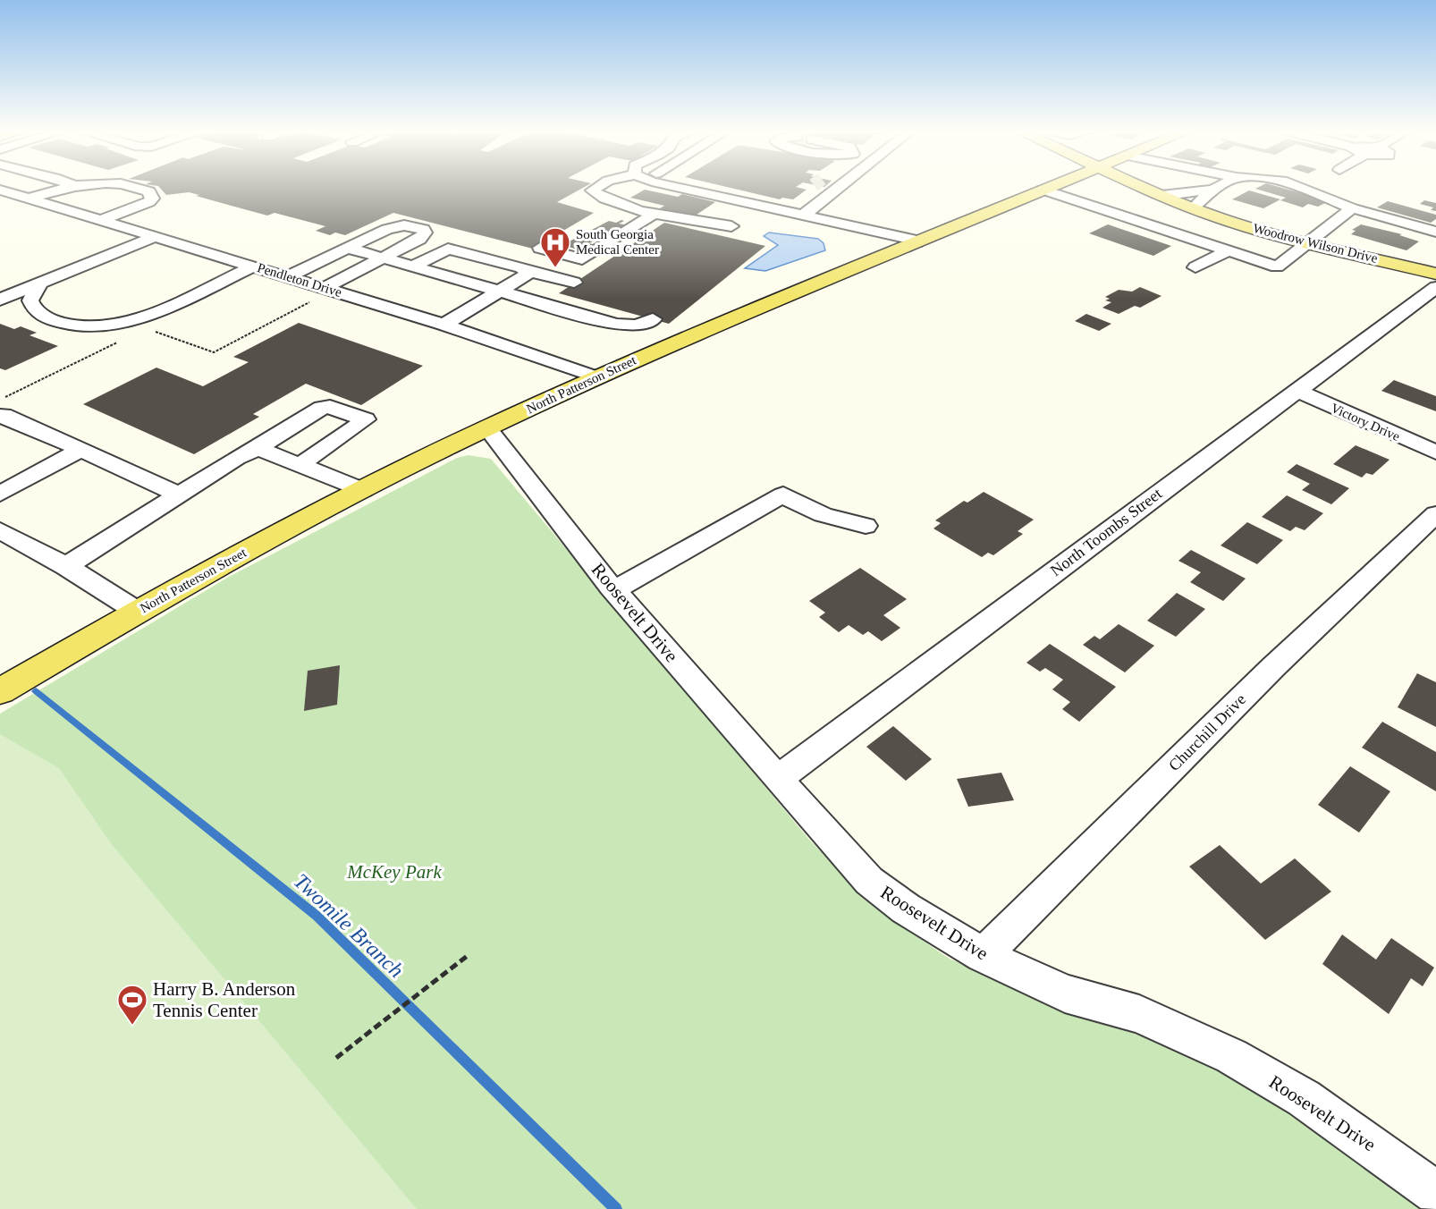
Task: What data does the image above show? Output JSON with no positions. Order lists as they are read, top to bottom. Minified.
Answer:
{"streets":{"main road":["Woodrow Wilson Drive","North Patterson Street"],"street":["Pendleton Drive","Victory Drive","North Toombs Street","Roosevelt Drive","Churchill Drive"]},"crossings":[["Pendleton Drive","North Patterson Street"],["North Patterson Street","Roosevelt Drive"],["Victory Drive","North Toombs Street"],["North Toombs Street","Roosevelt Drive"],["Roosevelt Drive","Churchill Drive"]],"water":["Twomile Branch"],"parks":["McKey Park"],"places":{"hospital":["South Georgia Medical Center"],"sports":["Harry B. Anderson Tennis Center"]}}
